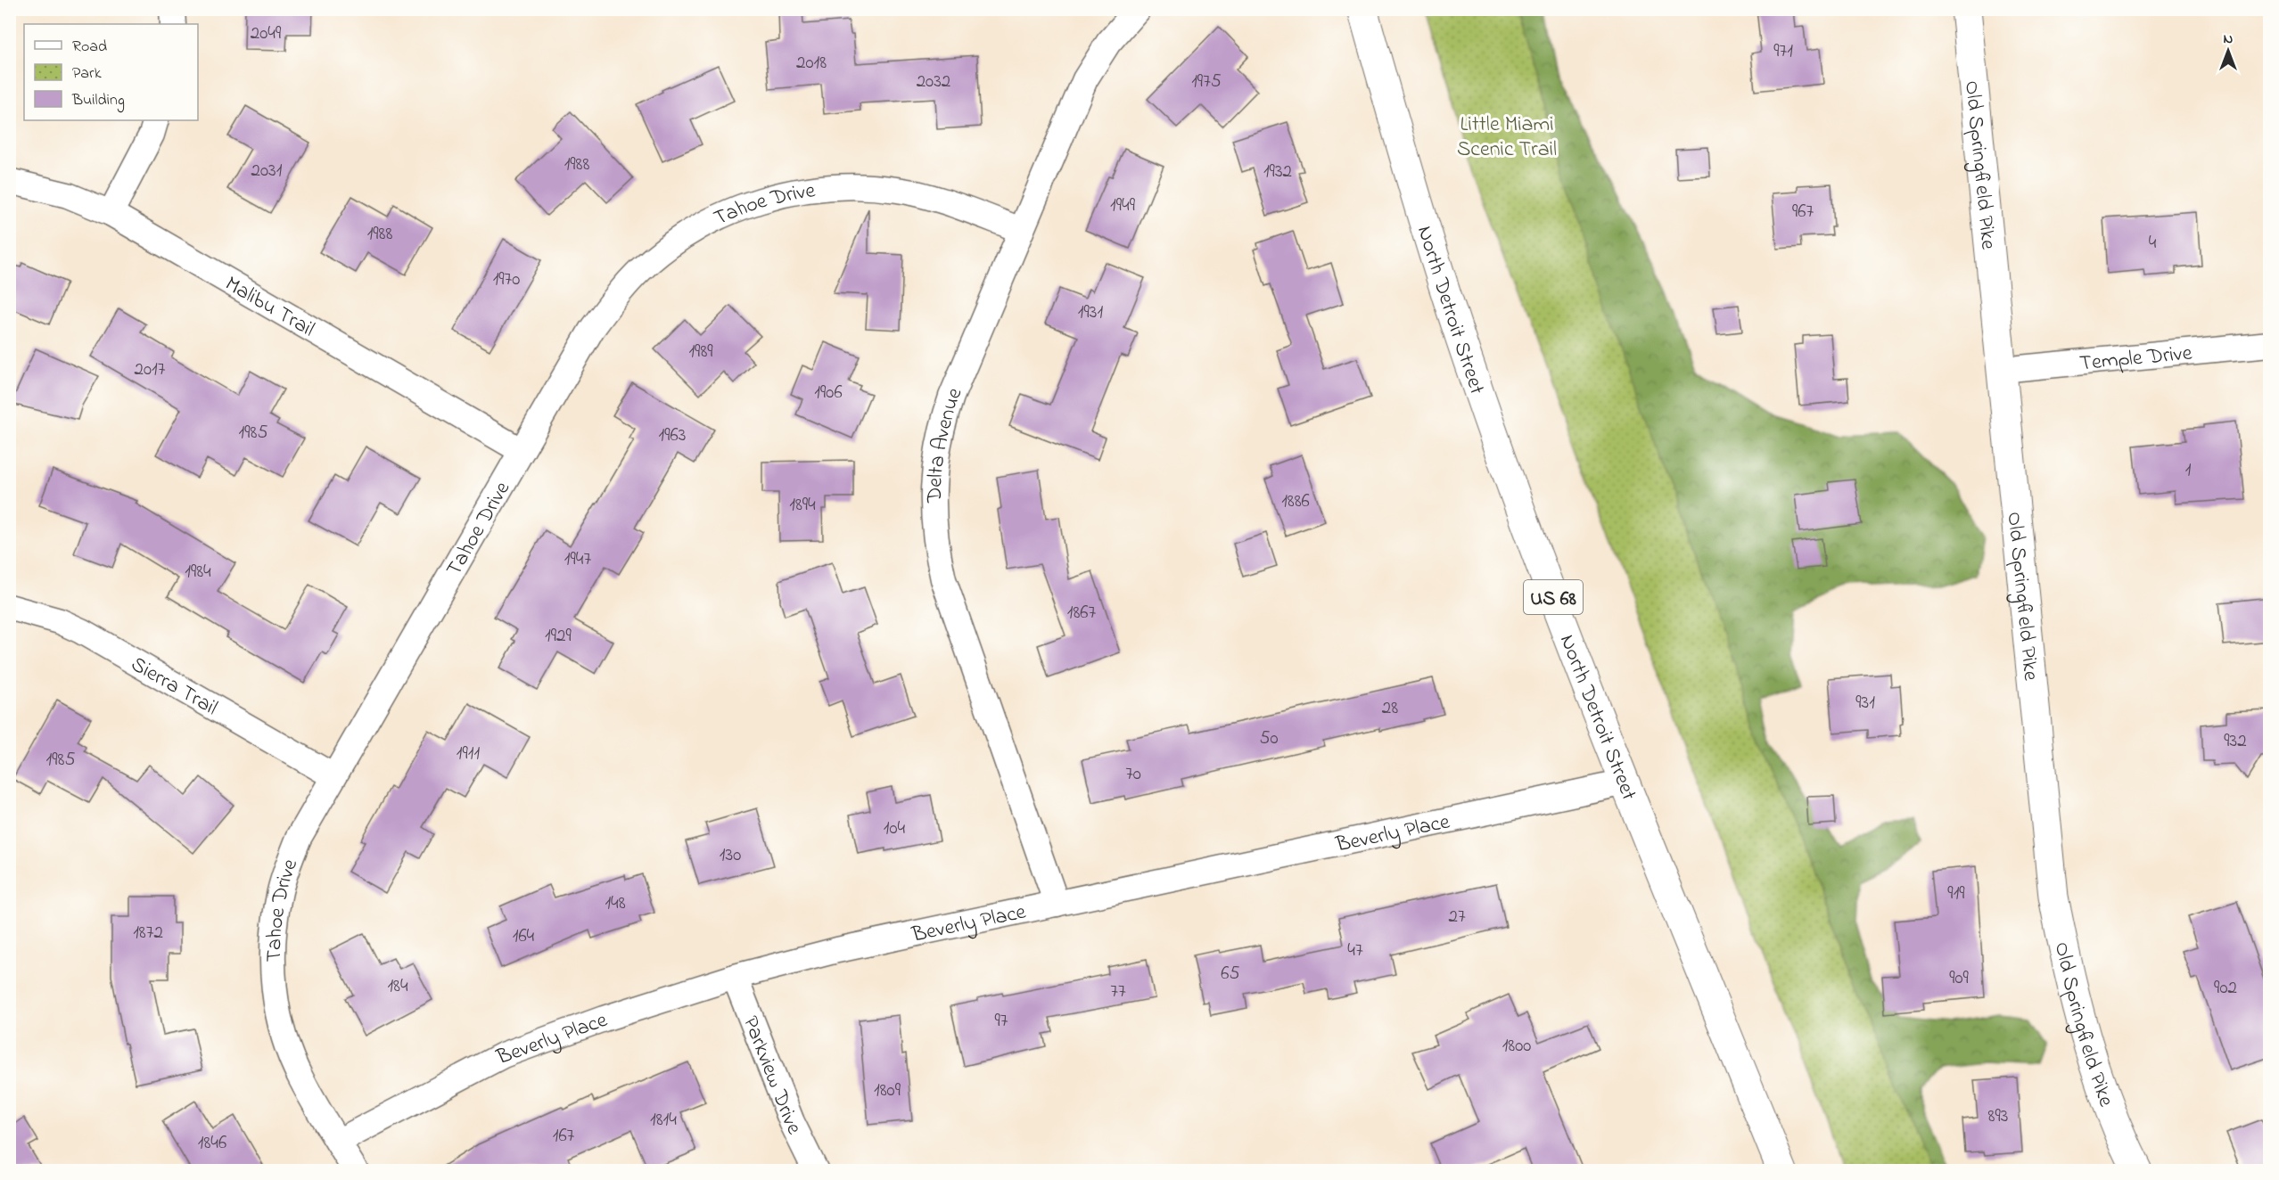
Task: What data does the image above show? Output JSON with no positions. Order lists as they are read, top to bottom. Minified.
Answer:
{"streets":{"main road":["Old Springfield Pike","North Detroit Street","US 68"],"street":["Tahoe Drive","Malibu Trail","Temple Drive","Delta Avenue","Sierra Trail","Beverly Place","Parkview Drive"]},"crossings":[["Old Springfield Pike","Temple Drive"],["Tahoe Drive","Malibu Trail"],["Tahoe Drive","Delta Avenue"],["Tahoe Drive","Sierra Trail"],["Tahoe Drive","Beverly Place"],["North Detroit Street","Beverly Place"],["Delta Avenue","Beverly Place"],["Beverly Place","Parkview Drive"]],"parks":["Little Miami Scenic Trail"],"house_numbers":["2049","971","2018","2032","1975","1988","2031","1932","1949","967","1988","4","1970","1931","1989","2017","1906","1985","1963","1","1886","1894","1947","1984","1867","1929","931","28","50","932","1911","1985","70","104","130","919","148","27","1872","164","47","65","909","184","902","77","97","1800","1809","893","1814","167","1846"],"legend":["Road","Park","Building"],"north":"top"}
